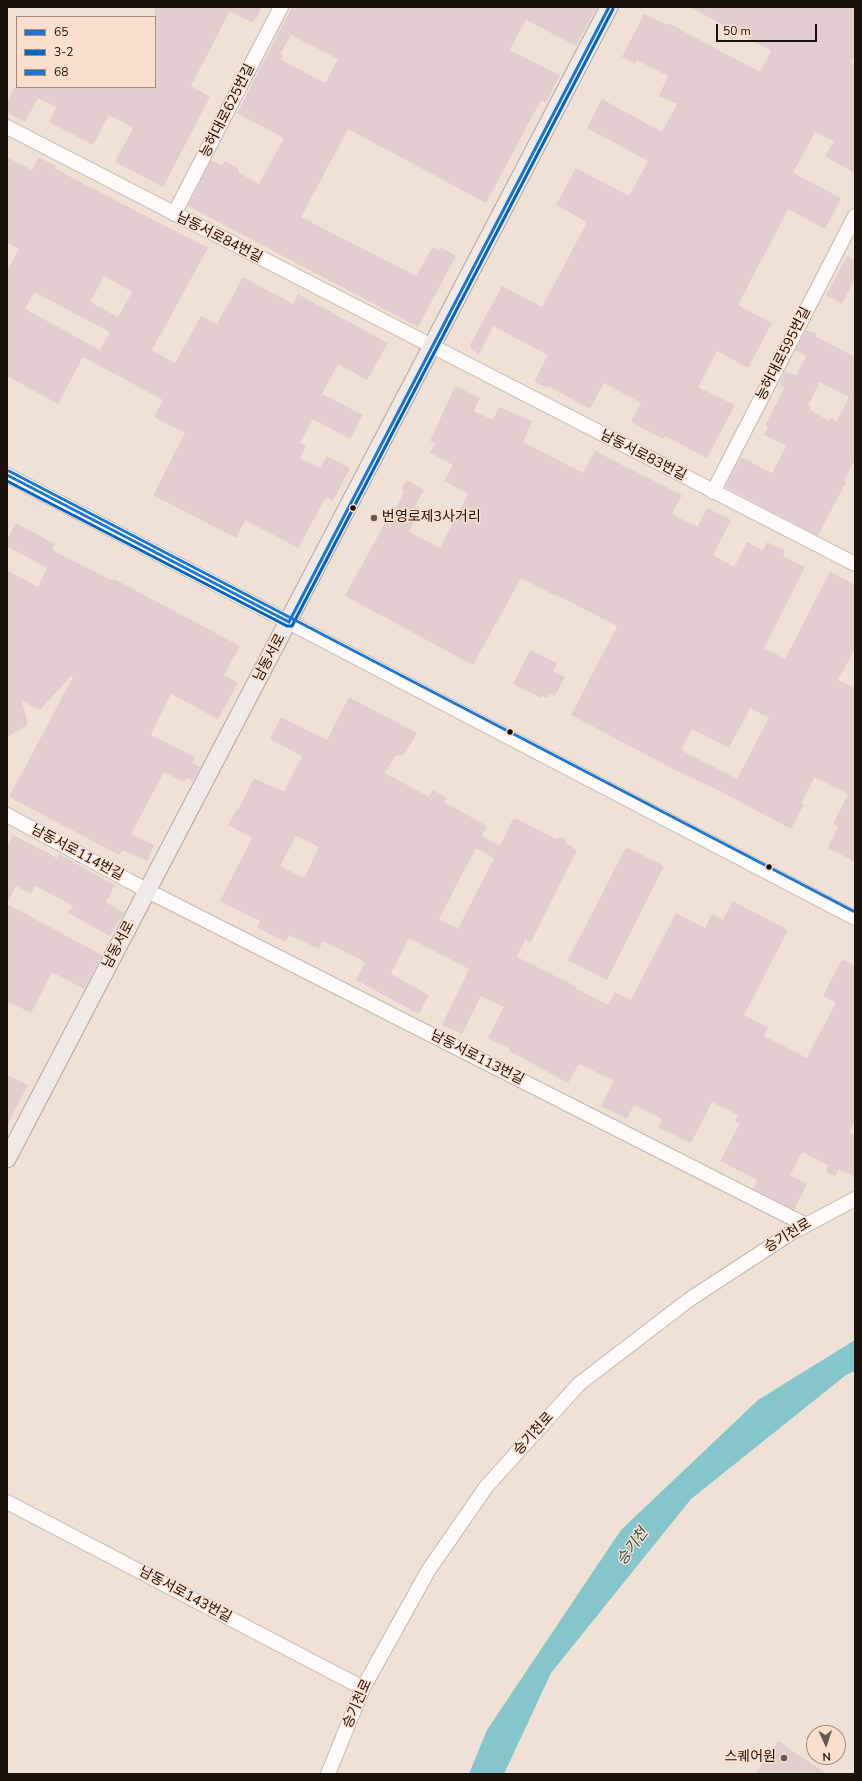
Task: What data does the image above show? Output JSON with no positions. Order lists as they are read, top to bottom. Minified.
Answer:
{"streets":{"main road":["남동서로"],"street":["능허대로625번길","남동서로84번길","능허대로595번길","남동서로83번길","남동서로114번길","남동서로113번길","승기천로","남동서로143번길"]},"crossings":[["능허대로625번길","남동서로84번길"],["남동서로84번길","남동서로83번길"],["남동서로84번길","남동서로"],["능허대로595번길","남동서로83번길"],["남동서로83번길","남동서로"],["남동서로","남동서로114번길"],["남동서로","남동서로113번길"],["남동서로114번길","남동서로113번길"],["남동서로113번길","승기천로"],["승기천로","남동서로143번길"]],"water":["승기천"],"places":["번영로제3사거리","스퀘어원"],"lines":["transit line 65","transit line 3-2","transit line 68"],"legend":["65","3-2","68"],"scale_bar":"50 m","north":"bottom"}
